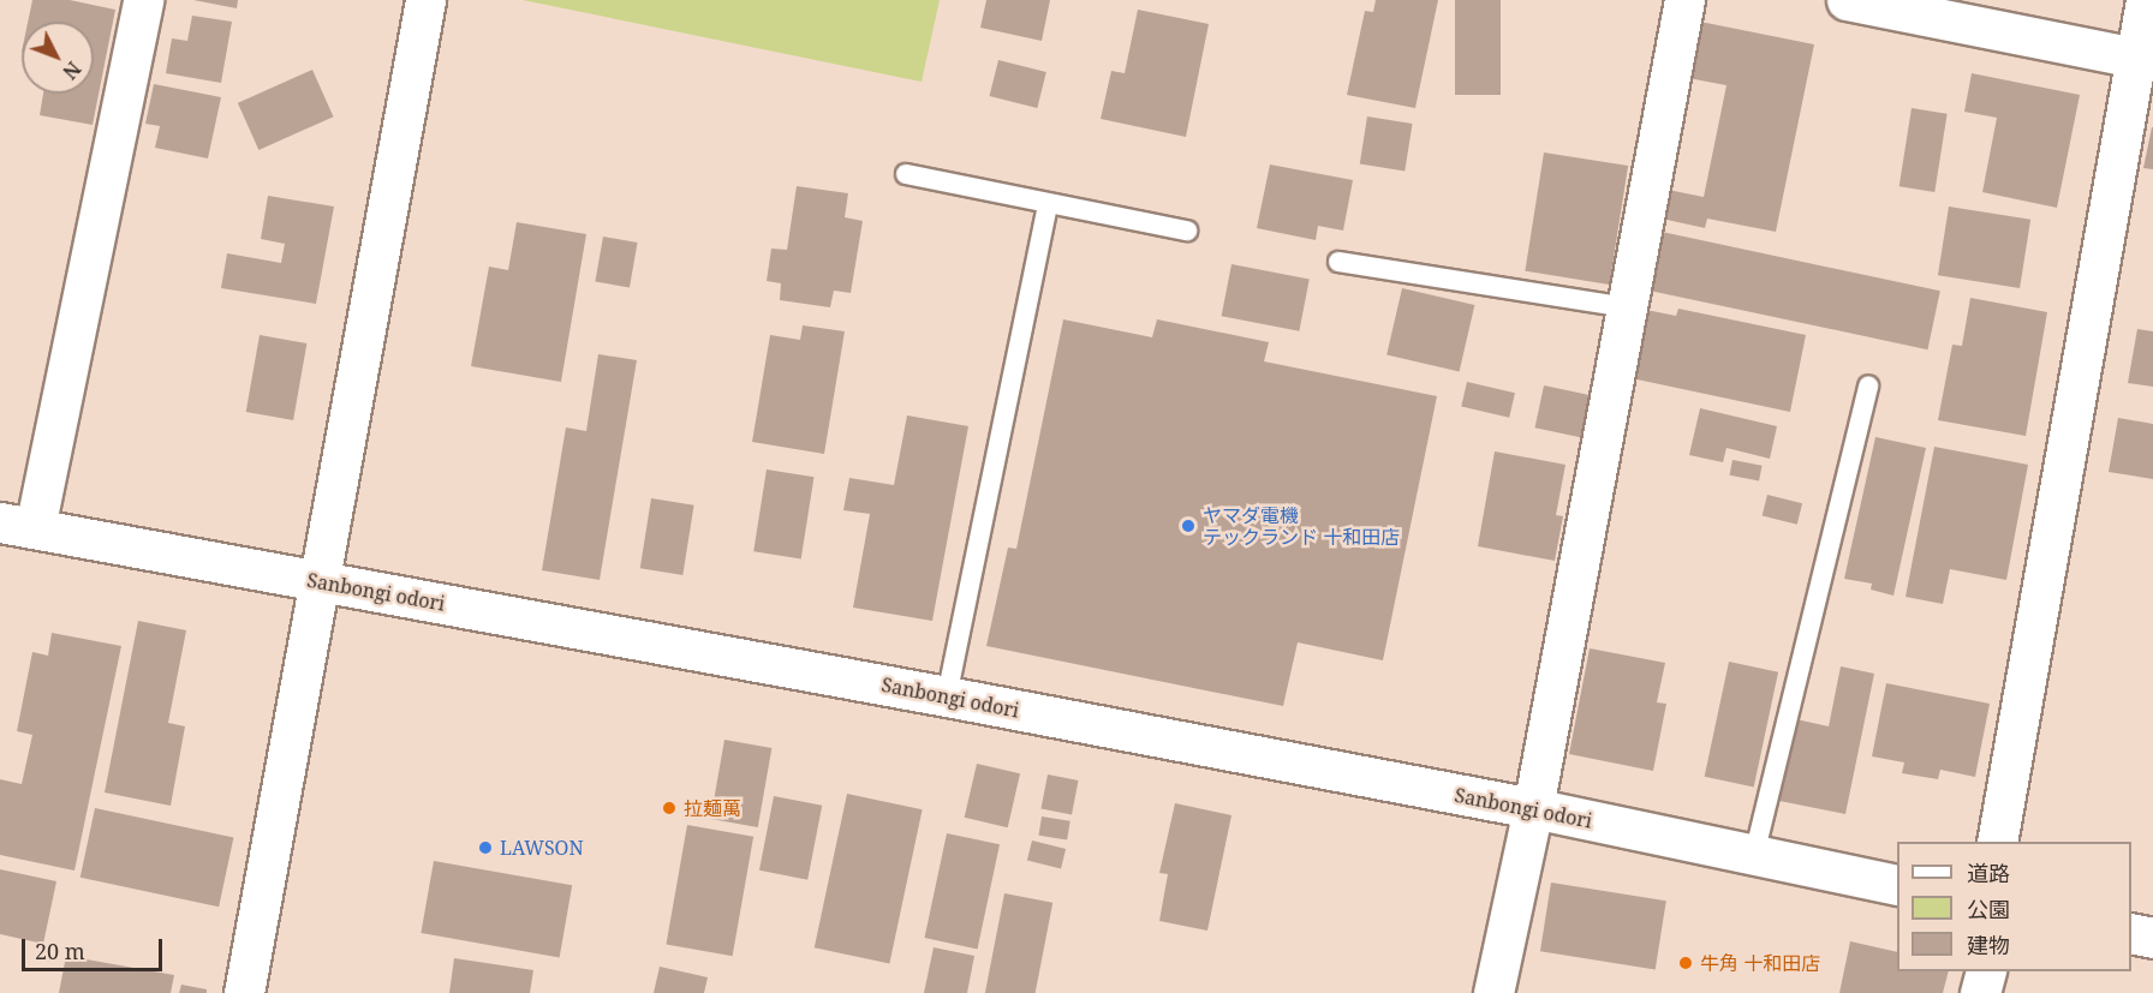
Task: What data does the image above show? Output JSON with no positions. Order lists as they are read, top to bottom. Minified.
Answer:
{"streets":{"street":["Sanbongi odori"]},"places":["ヤマダ電機 テックランド 十和田店","拉麺萬","LAWSON","牛角 十和田店"],"legend":["道路","公園","建物"],"scale_bar":"20 m","north":"bottom right"}
